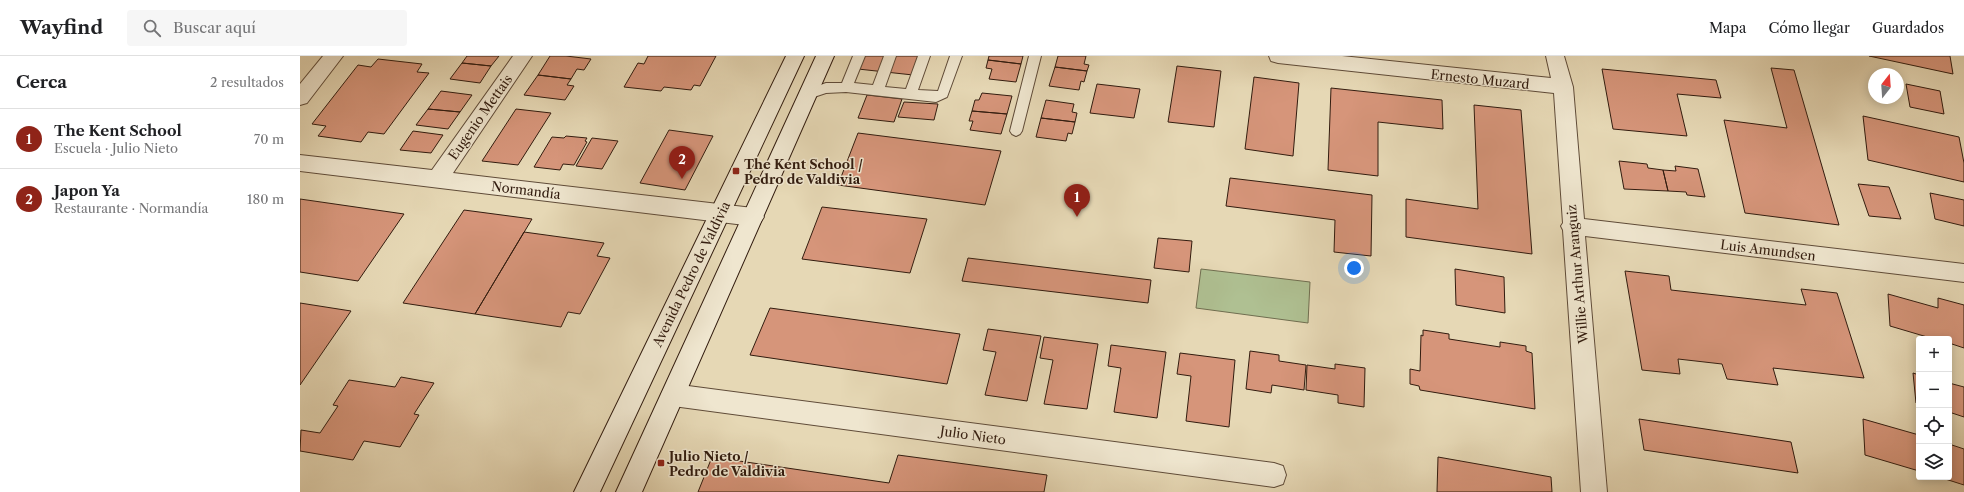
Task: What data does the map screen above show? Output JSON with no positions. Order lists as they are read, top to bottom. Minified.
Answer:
{"streets":{"street":["Ernesto Muzard","Eugenio Mettais","Normandía","Luis Amundsen","Avenida Pedro de Valdivia","Willie Arthur Aranguiz","Julio Nieto"]},"crossings":[["Ernesto Muzard","Willie Arthur Aranguiz"],["Eugenio Mettais","Normandía"],["Normandía","Avenida Pedro de Valdivia"],["Luis Amundsen","Willie Arthur Aranguiz"]],"places":{"transit":["The Kent School / Pedro de Valdivia","Julio Nieto / Pedro de Valdivia"]},"north":"top","page":{"header":"Wayfind","search":"Buscar aquí","nav":["Mapa","Cómo llegar","Guardados"],"heading":["Cerca","2 resultados"],"list":[{"mark":"1","name":"The Kent School","note":"Escuela · Julio Nieto","value":"70 m"},{"mark":"2","name":"Japon Ya","note":"Restaurante · Normandía","value":"180 m"}],"pins":["2","1"],"map_buttons":["+","−"]}}
